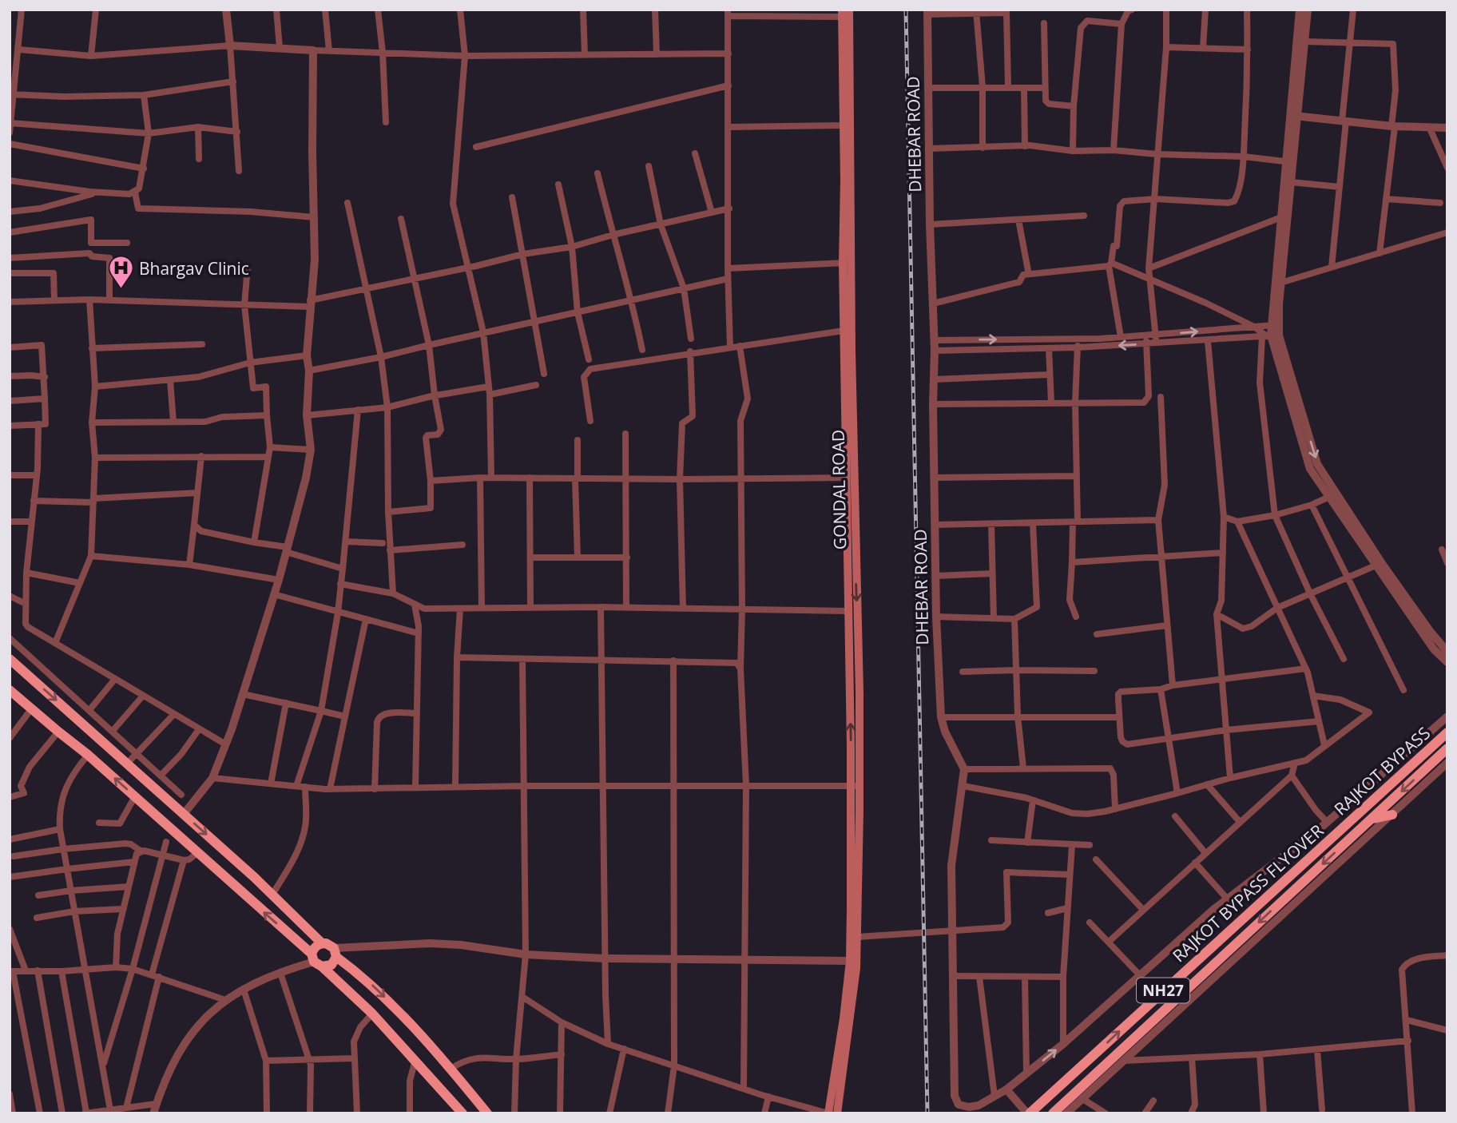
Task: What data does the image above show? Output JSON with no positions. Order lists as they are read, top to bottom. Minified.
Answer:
{"streets":{"highway":["RAJKOT BYPASS","RAJKOT BYPASS FLYOVER","NH27"],"main road":["GONDAL ROAD"],"street":["DHEBAR ROAD"]},"crossings":[["RAJKOT BYPASS","RAJKOT BYPASS FLYOVER"]],"places":{"hospital":["Bhargav Clinic"]}}
